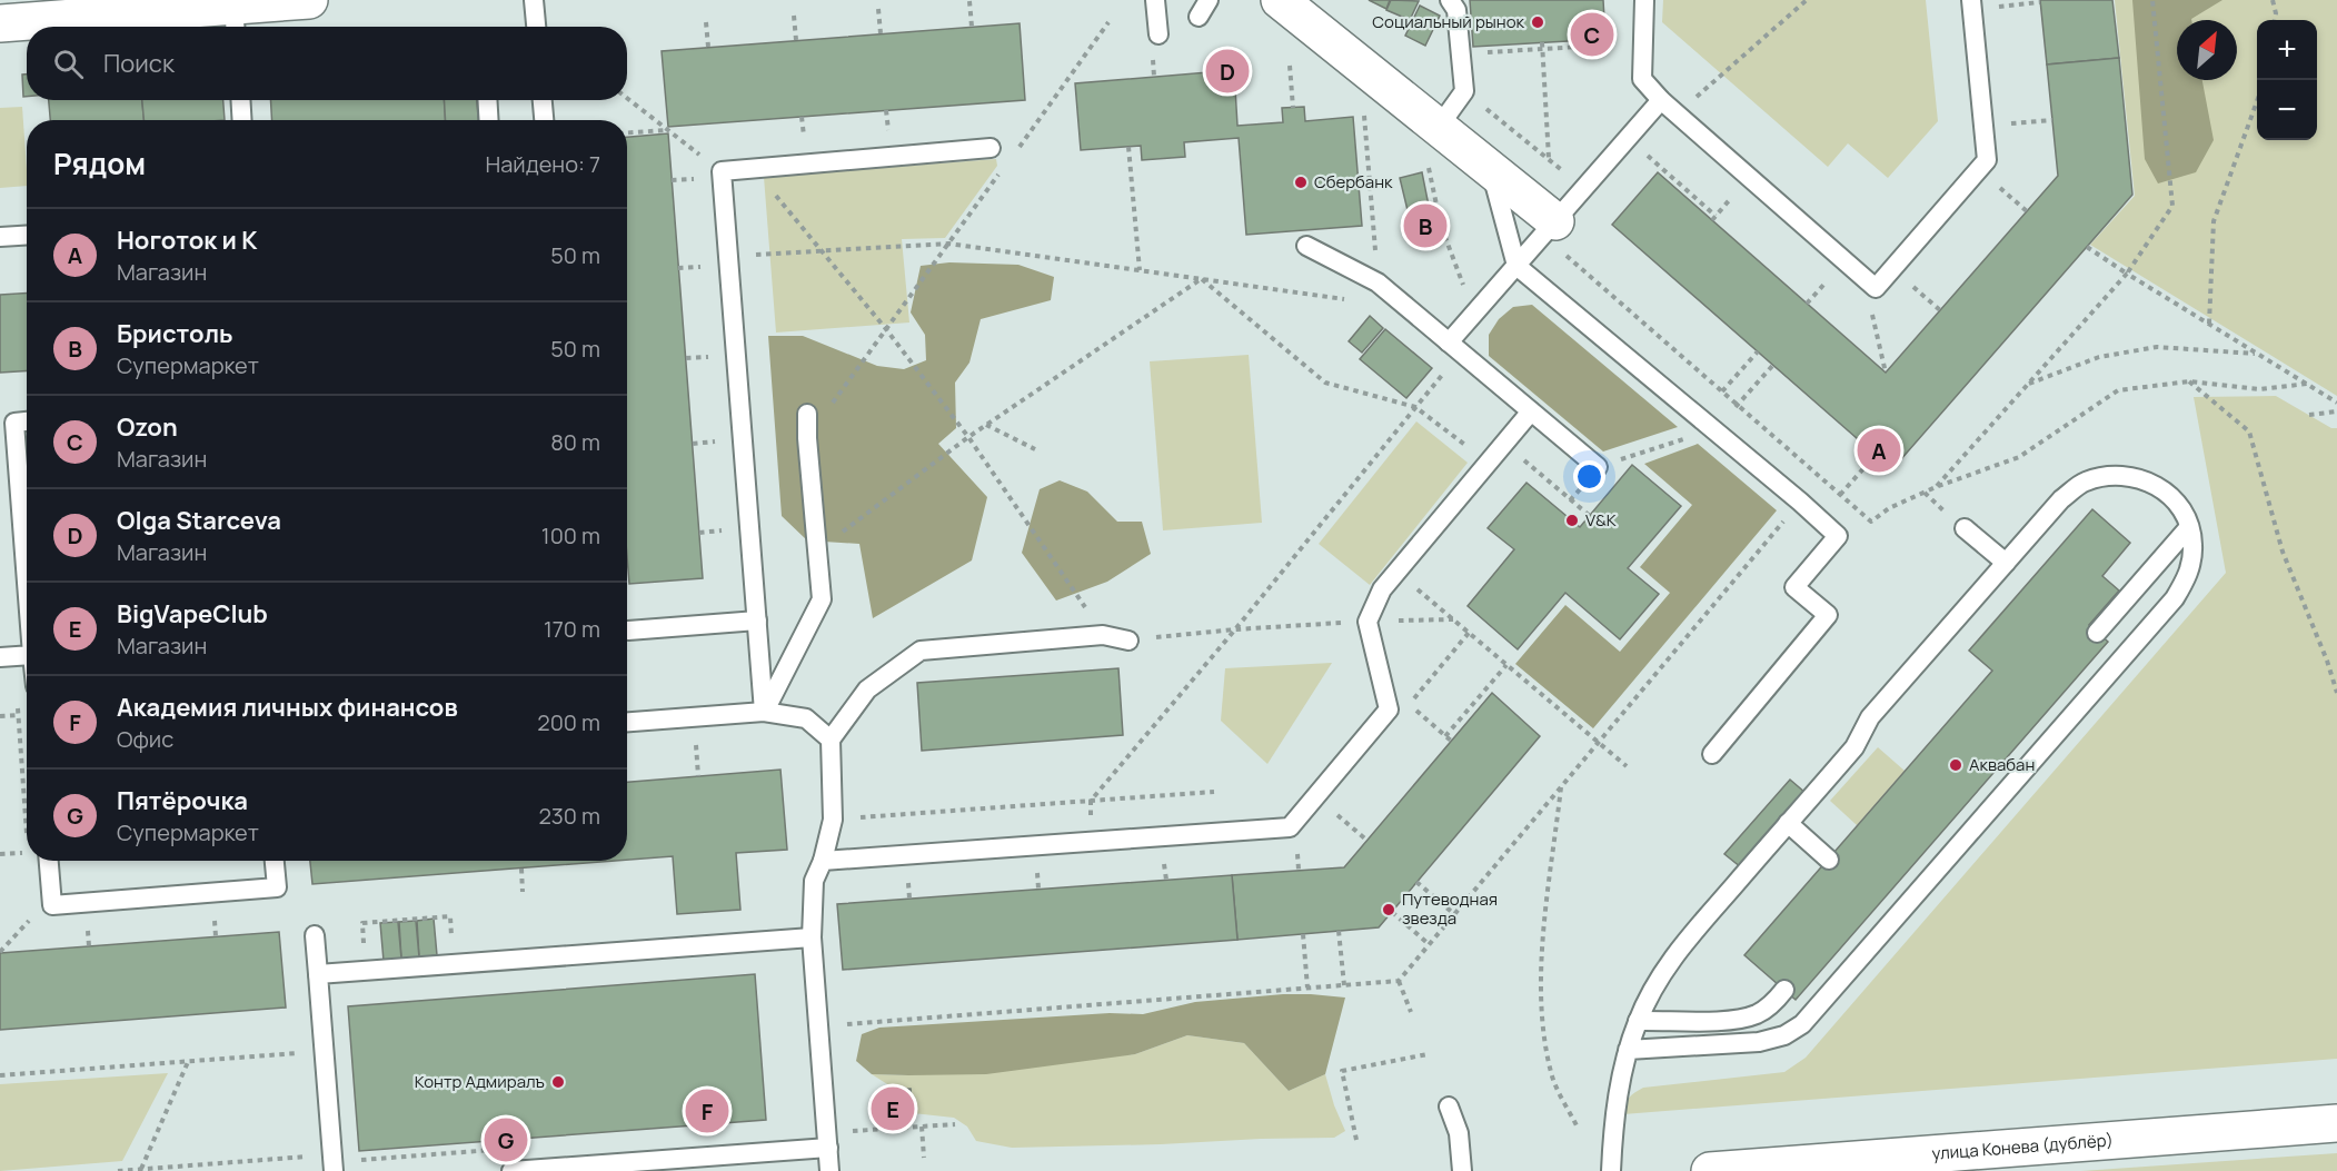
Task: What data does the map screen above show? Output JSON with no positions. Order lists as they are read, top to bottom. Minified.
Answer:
{"streets":{"street":["улица Конева (дублёр)"]},"places":["Социальный рынок","Сбербанк","V&K","Аквабан","Путеводная звезда","Контр Адмиралъ"],"north":"top right","page":{"pins":["C","D","B","A","E","F","G"],"map_buttons":["+","−"],"search":"Поиск","heading":["Рядом","Найдено: 7"],"list":[{"mark":"A","name":"Ноготок и К","note":"Магазин","value":"50 m"},{"mark":"B","name":"Бристоль","note":"Супермаркет","value":"50 m"},{"mark":"C","name":"Ozon","note":"Магазин","value":"80 m"},{"mark":"D","name":"Olga Starceva","note":"Магазин","value":"100 m"},{"mark":"E","name":"BigVapeClub","note":"Магазин","value":"170 m"},{"mark":"F","name":"Академия личных финансов","note":"Офис","value":"200 m"},{"mark":"G","name":"Пятёрочка","note":"Супермаркет","value":"230 m"}]}}
